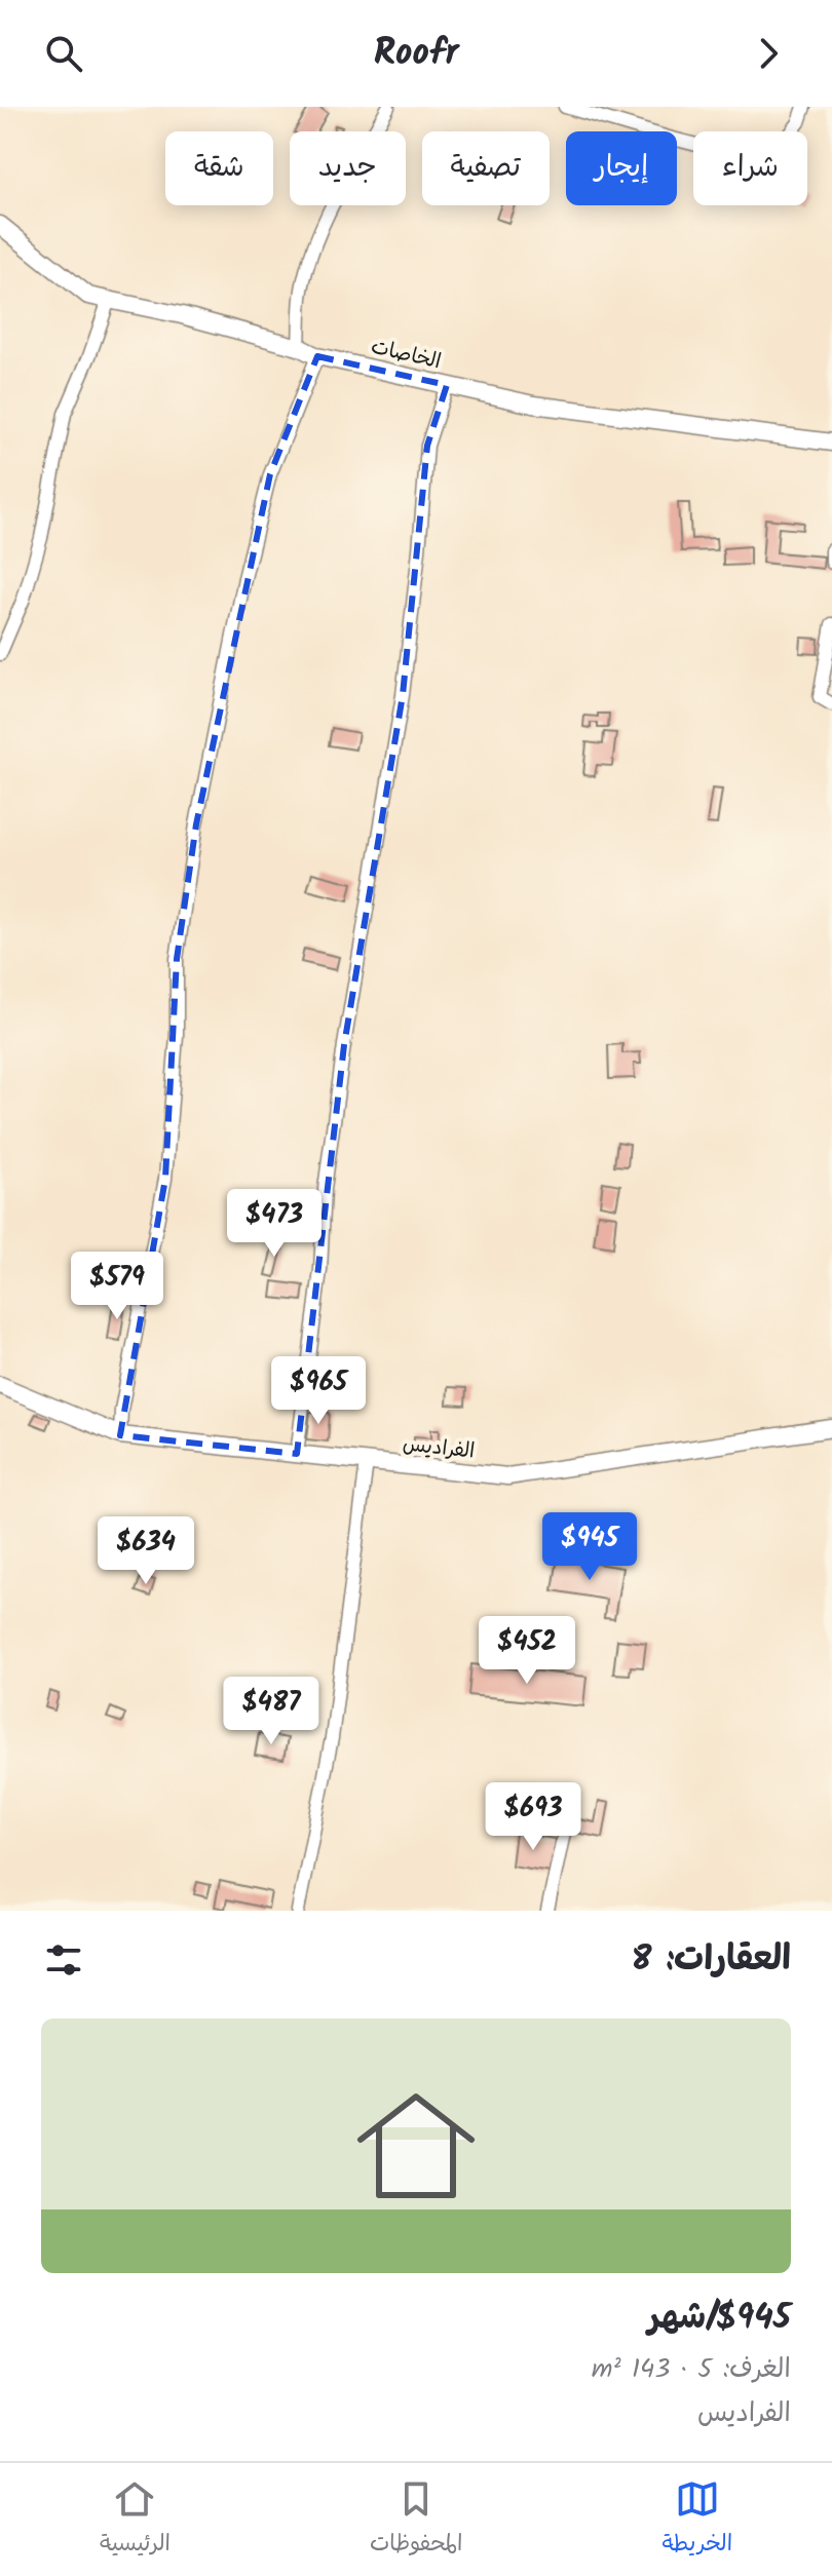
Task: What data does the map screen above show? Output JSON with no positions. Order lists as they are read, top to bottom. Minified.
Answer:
{"streets":{"street":["الخاصات","الفراديس"]},"page":{"header":"Roofr","chip":["شراء","إيجار","تصفية","جديد","شقة"],"price":["$473","$579","$965","$945","$634","$452","$487","$693"],"heading":"العقارات: 8","list":[{"name":"$945/شهر","note":"الغرف: 5 · 143 m² · الفراديس"}],"tabs":["الخريطة","المحفوظات","الرئيسية"]}}
